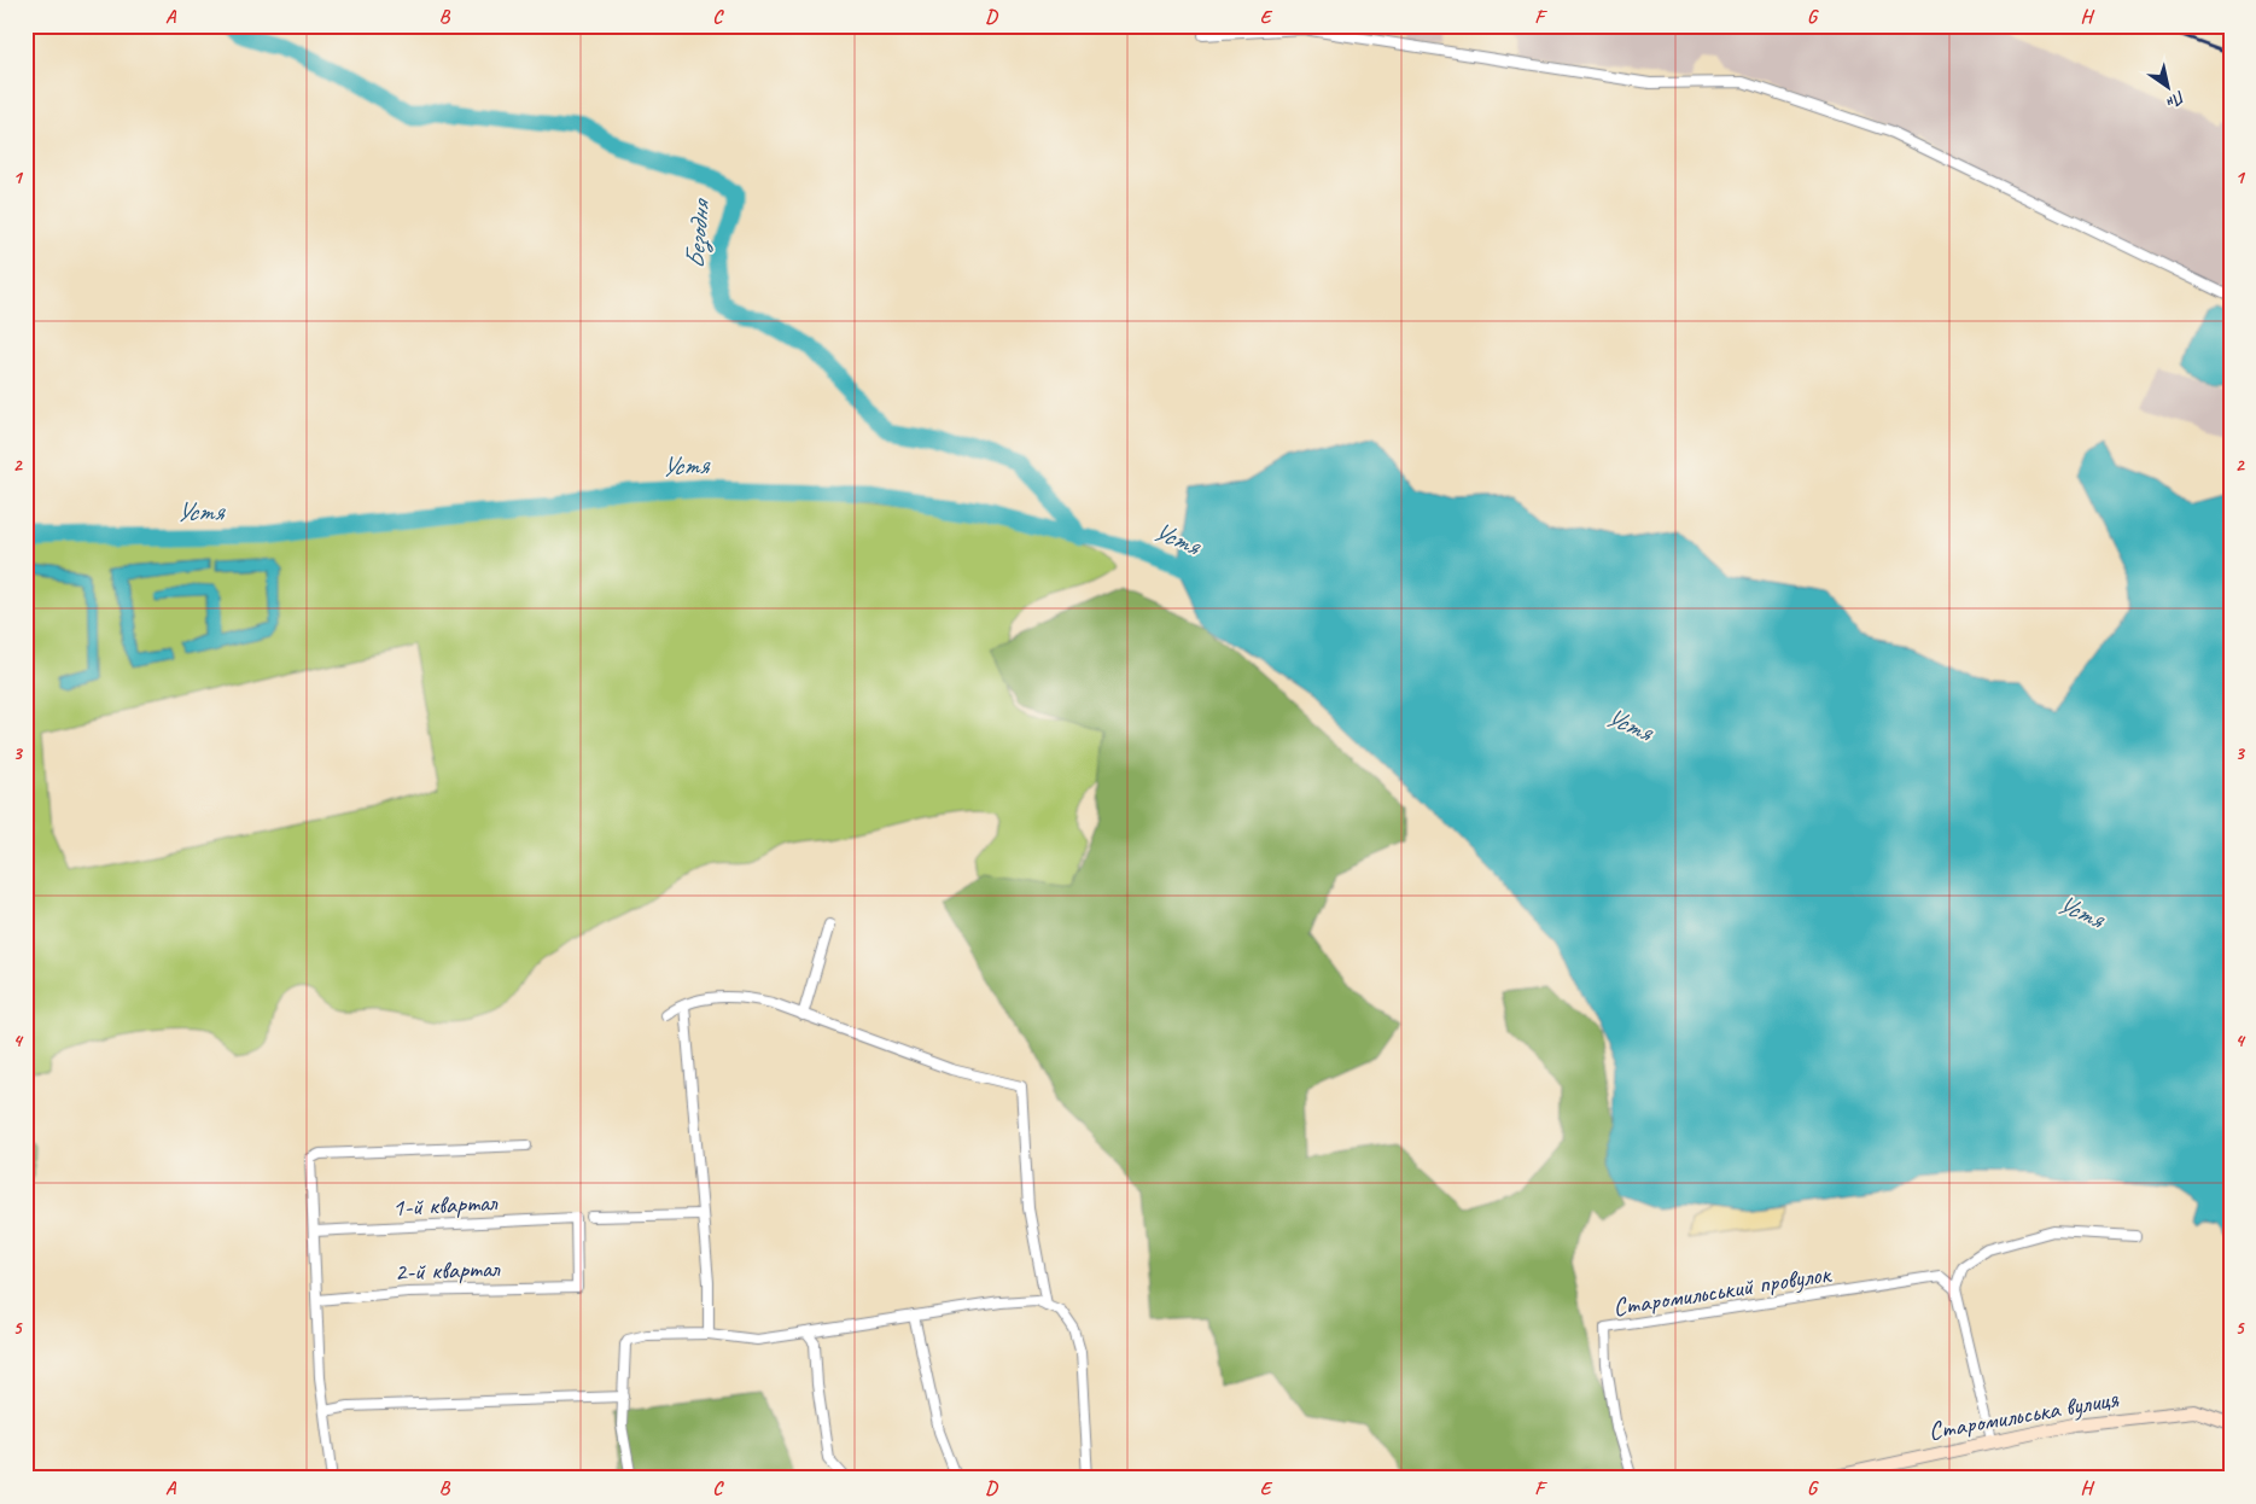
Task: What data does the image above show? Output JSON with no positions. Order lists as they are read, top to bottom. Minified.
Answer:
{"streets":{"street":["1-й квартал","2-й квартал","Старомильський провулок","Старомильська вулиця"]},"crossings":[["1-й квартал","2-й квартал"]],"water":["Безодня","Устя"],"north":"bottom right","grid":{"columns":["A","B","C","D","E","F","G","H"],"rows":["1","2","3","4","5"]}}
